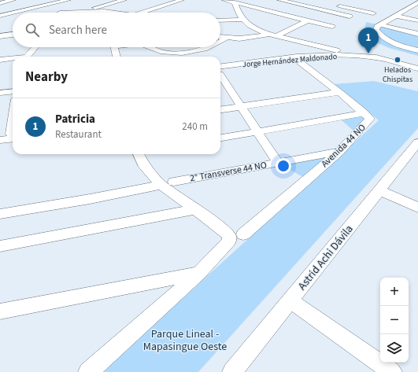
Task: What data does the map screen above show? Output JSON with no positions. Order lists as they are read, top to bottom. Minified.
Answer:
{"streets":{"street":["Jorge Hernández Maldonado","Avenida 44 NO","2° Transverse 44 NO","Astrid Achi Dávila"]},"crossings":[["Jorge Hernández Maldonado","Avenida 44 NO"],["Avenida 44 NO","2° Transverse 44 NO"]],"parks":["Parque Lineal - Mapasingue Oeste"],"places":["Helados Chispitas"],"page":{"search":"Search here","pins":"1","heading":"Nearby","list":[{"mark":"1","name":"Patricia","note":"Restaurant","value":"240 m"}],"map_buttons":["+","−"]}}
